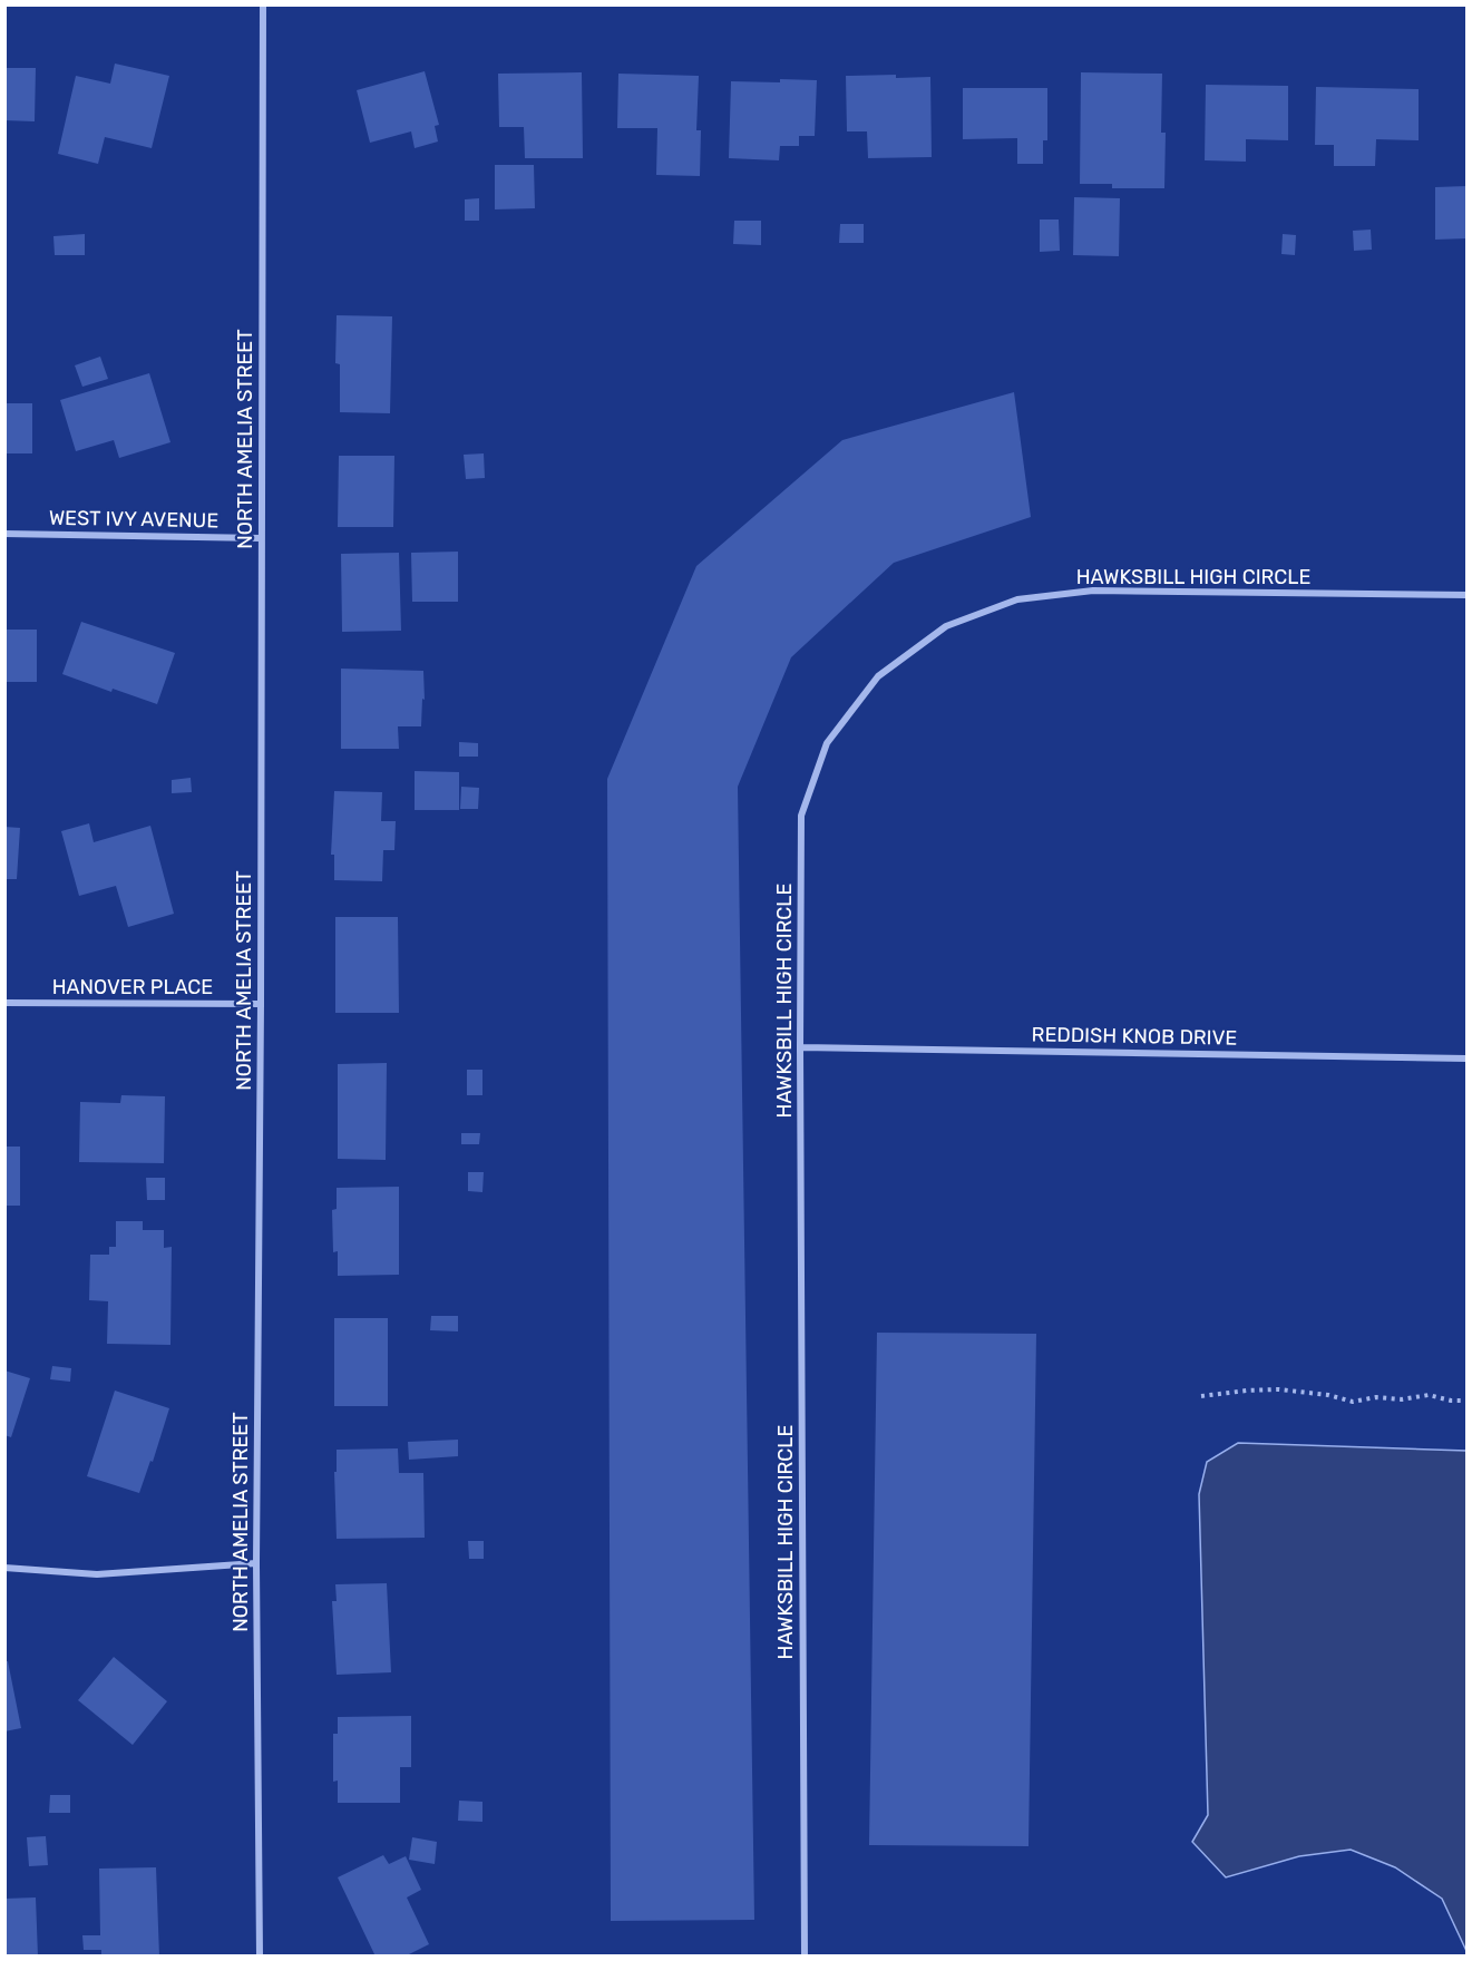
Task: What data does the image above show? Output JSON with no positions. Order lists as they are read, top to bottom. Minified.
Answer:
{"streets":{"street":["NORTH AMELIA STREET","WEST IVY AVENUE","HAWKSBILL HIGH CIRCLE","HANOVER PLACE","REDDISH KNOB DRIVE"]},"crossings":[["NORTH AMELIA STREET","WEST IVY AVENUE"],["NORTH AMELIA STREET","HANOVER PLACE"],["HAWKSBILL HIGH CIRCLE","REDDISH KNOB DRIVE"]]}
